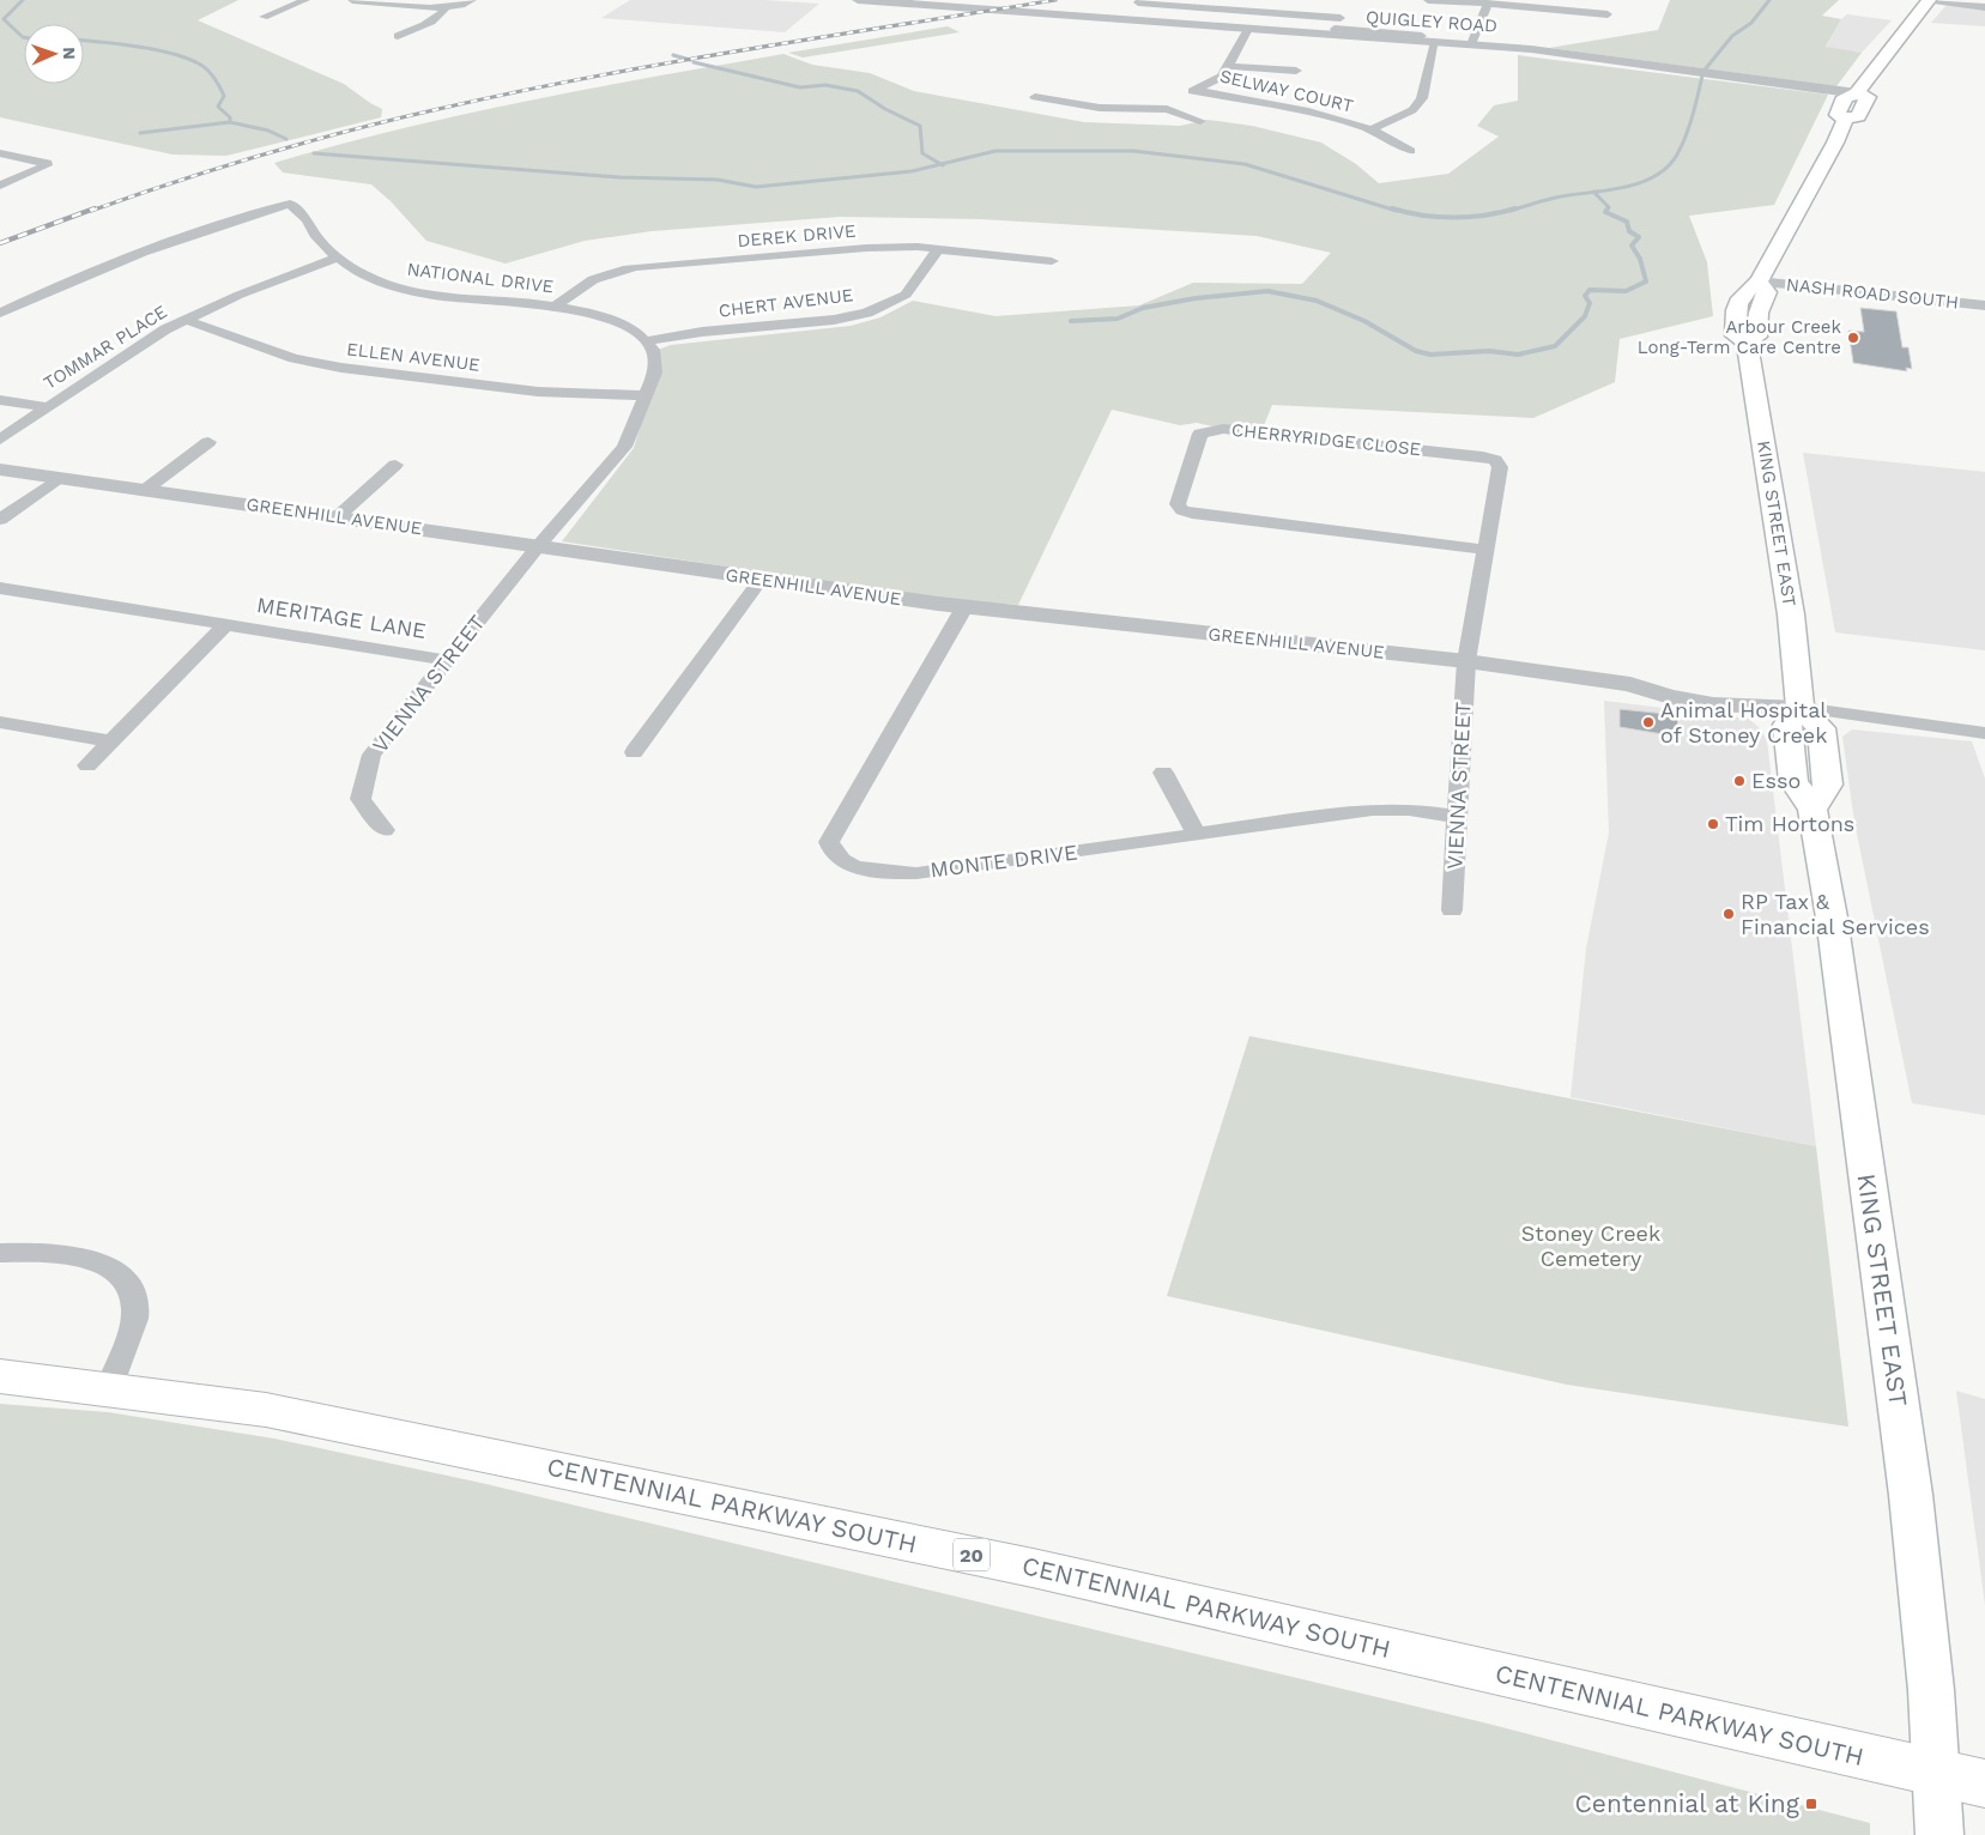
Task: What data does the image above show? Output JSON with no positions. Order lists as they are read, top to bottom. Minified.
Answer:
{"streets":{"main road":["KING STREET EAST","CENTENNIAL PARKWAY SOUTH","20"],"street":["QUIGLEY ROAD","SELWAY COURT","DEREK DRIVE","NATIONAL DRIVE","NASH ROAD SOUTH","CHERT AVENUE","TOMMAR PLACE","ELLEN AVENUE","CHERRYRIDGE CLOSE","GREENHILL AVENUE","MERITAGE LANE","VIENNA STREET","MONTE DRIVE"]},"crossings":[["QUIGLEY ROAD","SELWAY COURT"],["DEREK DRIVE","NATIONAL DRIVE"],["DEREK DRIVE","CHERT AVENUE"],["NATIONAL DRIVE","CHERT AVENUE"],["NATIONAL DRIVE","TOMMAR PLACE"],["NASH ROAD SOUTH","KING STREET EAST"],["TOMMAR PLACE","ELLEN AVENUE"],["CHERRYRIDGE CLOSE","GREENHILL AVENUE"],["CHERRYRIDGE CLOSE","VIENNA STREET"],["GREENHILL AVENUE","KING STREET EAST"],["GREENHILL AVENUE","VIENNA STREET"],["GREENHILL AVENUE","MONTE DRIVE"],["KING STREET EAST","CENTENNIAL PARKWAY SOUTH"],["MERITAGE LANE","VIENNA STREET"],["VIENNA STREET","MONTE DRIVE"]],"parks":["Stoney Creek Cemetery"],"places":{"other":["Arbour Creek Long-Term Care Centre","Animal Hospital of Stoney Creek","Esso","Tim Hortons","RP Tax & Financial Services"],"transit":["Centennial at King"]},"north":"right"}
